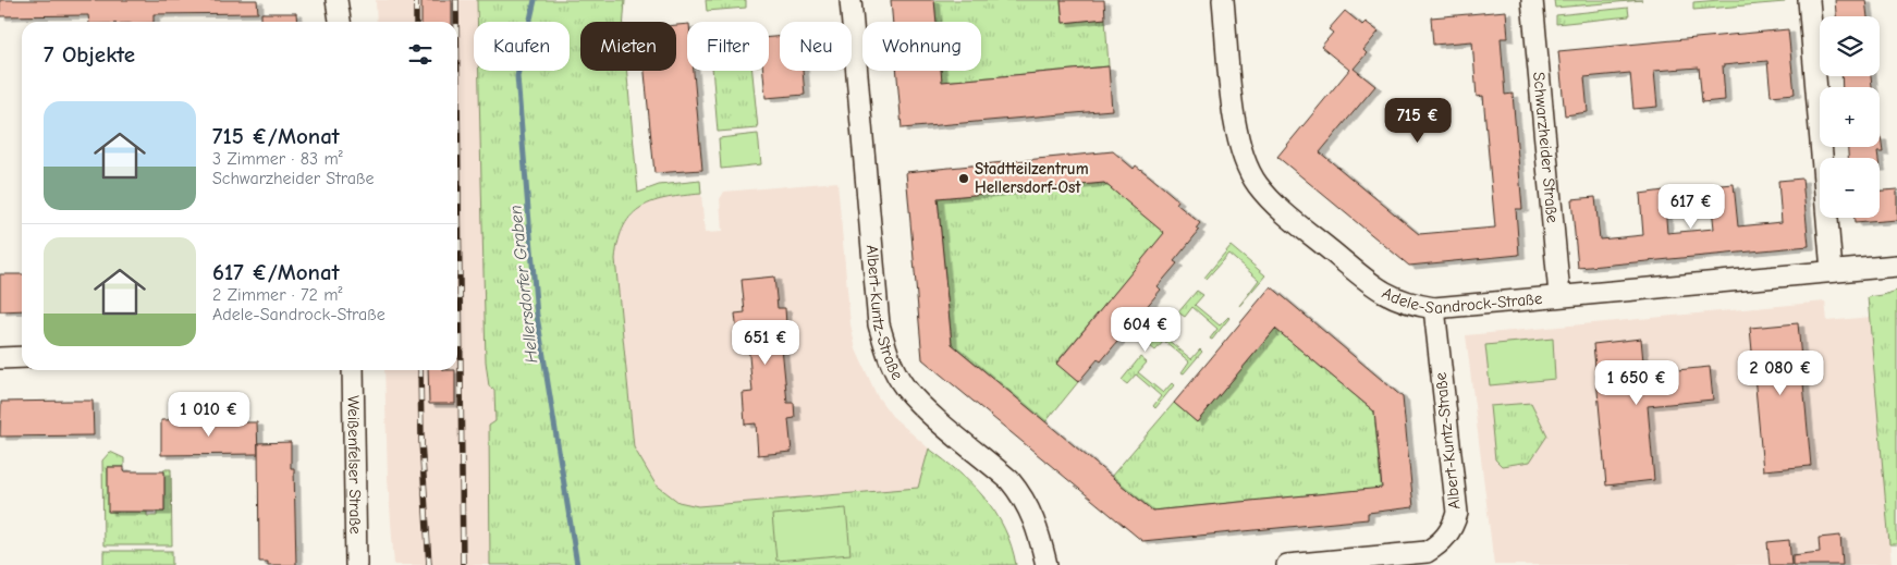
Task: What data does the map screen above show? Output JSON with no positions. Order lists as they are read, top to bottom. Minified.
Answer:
{"streets":{"street":["Schwarzheider Straße","Adele-Sandrock-Straße","Albert-Kuntz-Straße","Weißenfelser Straße"]},"crossings":[["Schwarzheider Straße","Adele-Sandrock-Straße"],["Adele-Sandrock-Straße","Albert-Kuntz-Straße"]],"water":["Hellersdorfer Graben"],"places":["Stadtteilzentrum Hellersdorf-Ost"],"page":{"map_buttons":["+","−"],"chip":["Kaufen","Mieten","Filter","Neu","Wohnung"],"heading":"7 Objekte","list":[{"name":"715 €/Monat","note":"3 Zimmer · 83 m² · Schwarzheider Straße"},{"name":"617 €/Monat","note":"2 Zimmer · 72 m² · Adele-Sandrock-Straße"}],"price":["715 €","617 €","604 €","651 €","2 080 €","1 650 €","1 010 €"]}}
